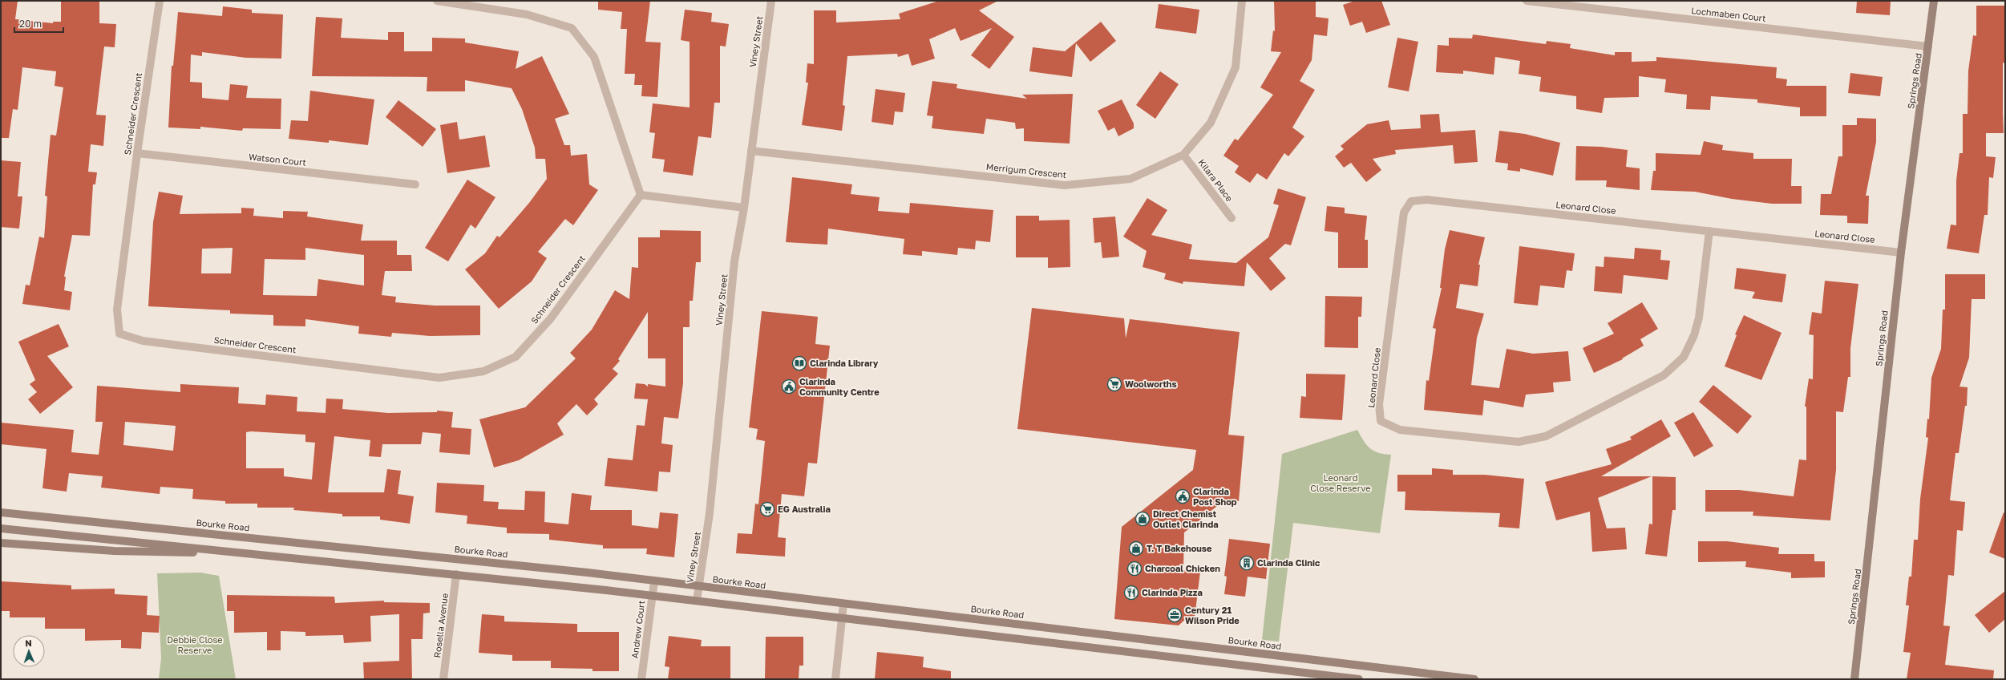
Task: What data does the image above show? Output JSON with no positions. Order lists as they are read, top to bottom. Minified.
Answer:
{"streets":{"main road":["Springs Road","Bourke Road"],"street":["Lochmaben Court","Viney Street","Schneider Crescent","Watson Court","Merrigum Crescent","Kilara Place","Leonard Close","Rosella Avenue","Andrew Court"]},"crossings":[["Lochmaben Court","Springs Road"],["Viney Street","Merrigum Crescent"],["Viney Street","Bourke Road"],["Springs Road","Leonard Close"],["Schneider Crescent","Watson Court"],["Merrigum Crescent","Kilara Place"],["Bourke Road","Andrew Court"]],"parks":["Leonard Close Reserve","Debbie Close Reserve"],"places":{"library":["Clarinda Library"],"supermarket":["Woolworths","EG Australia"],"public building":["Clarinda Community Centre","Clarinda Post Shop"],"shop":["Direct Chemist Outlet Clarinda","T. T Bakehouse"],"building":["Clarinda Clinic"],"restaurant":["Charcoal Chicken","Clarinda Pizza"],"office":["Century 21 Wilson Pride"]},"scale_bar":"20 m","north":"top"}
